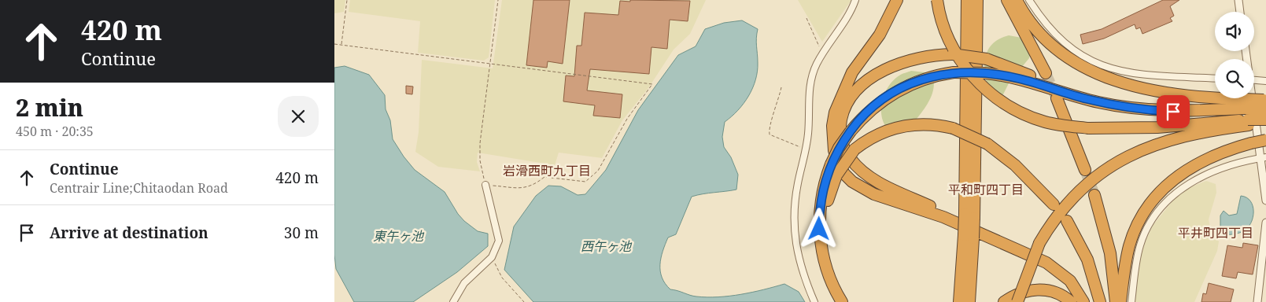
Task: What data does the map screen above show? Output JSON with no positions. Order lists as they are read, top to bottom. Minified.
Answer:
{"districts":["岩滑西町九丁目","平和町四丁目","平井町四丁目"],"water":["東午ヶ池","西午ヶ池"],"page":{"turn":["420 m","Continue"],"heading":["2 min","450 m · 20:35"],"list":[{"name":"Continue","note":"Centrair Line;Chitaodan Road","value":"420 m"},{"name":"Arrive at destination","value":"30 m"}]}}
